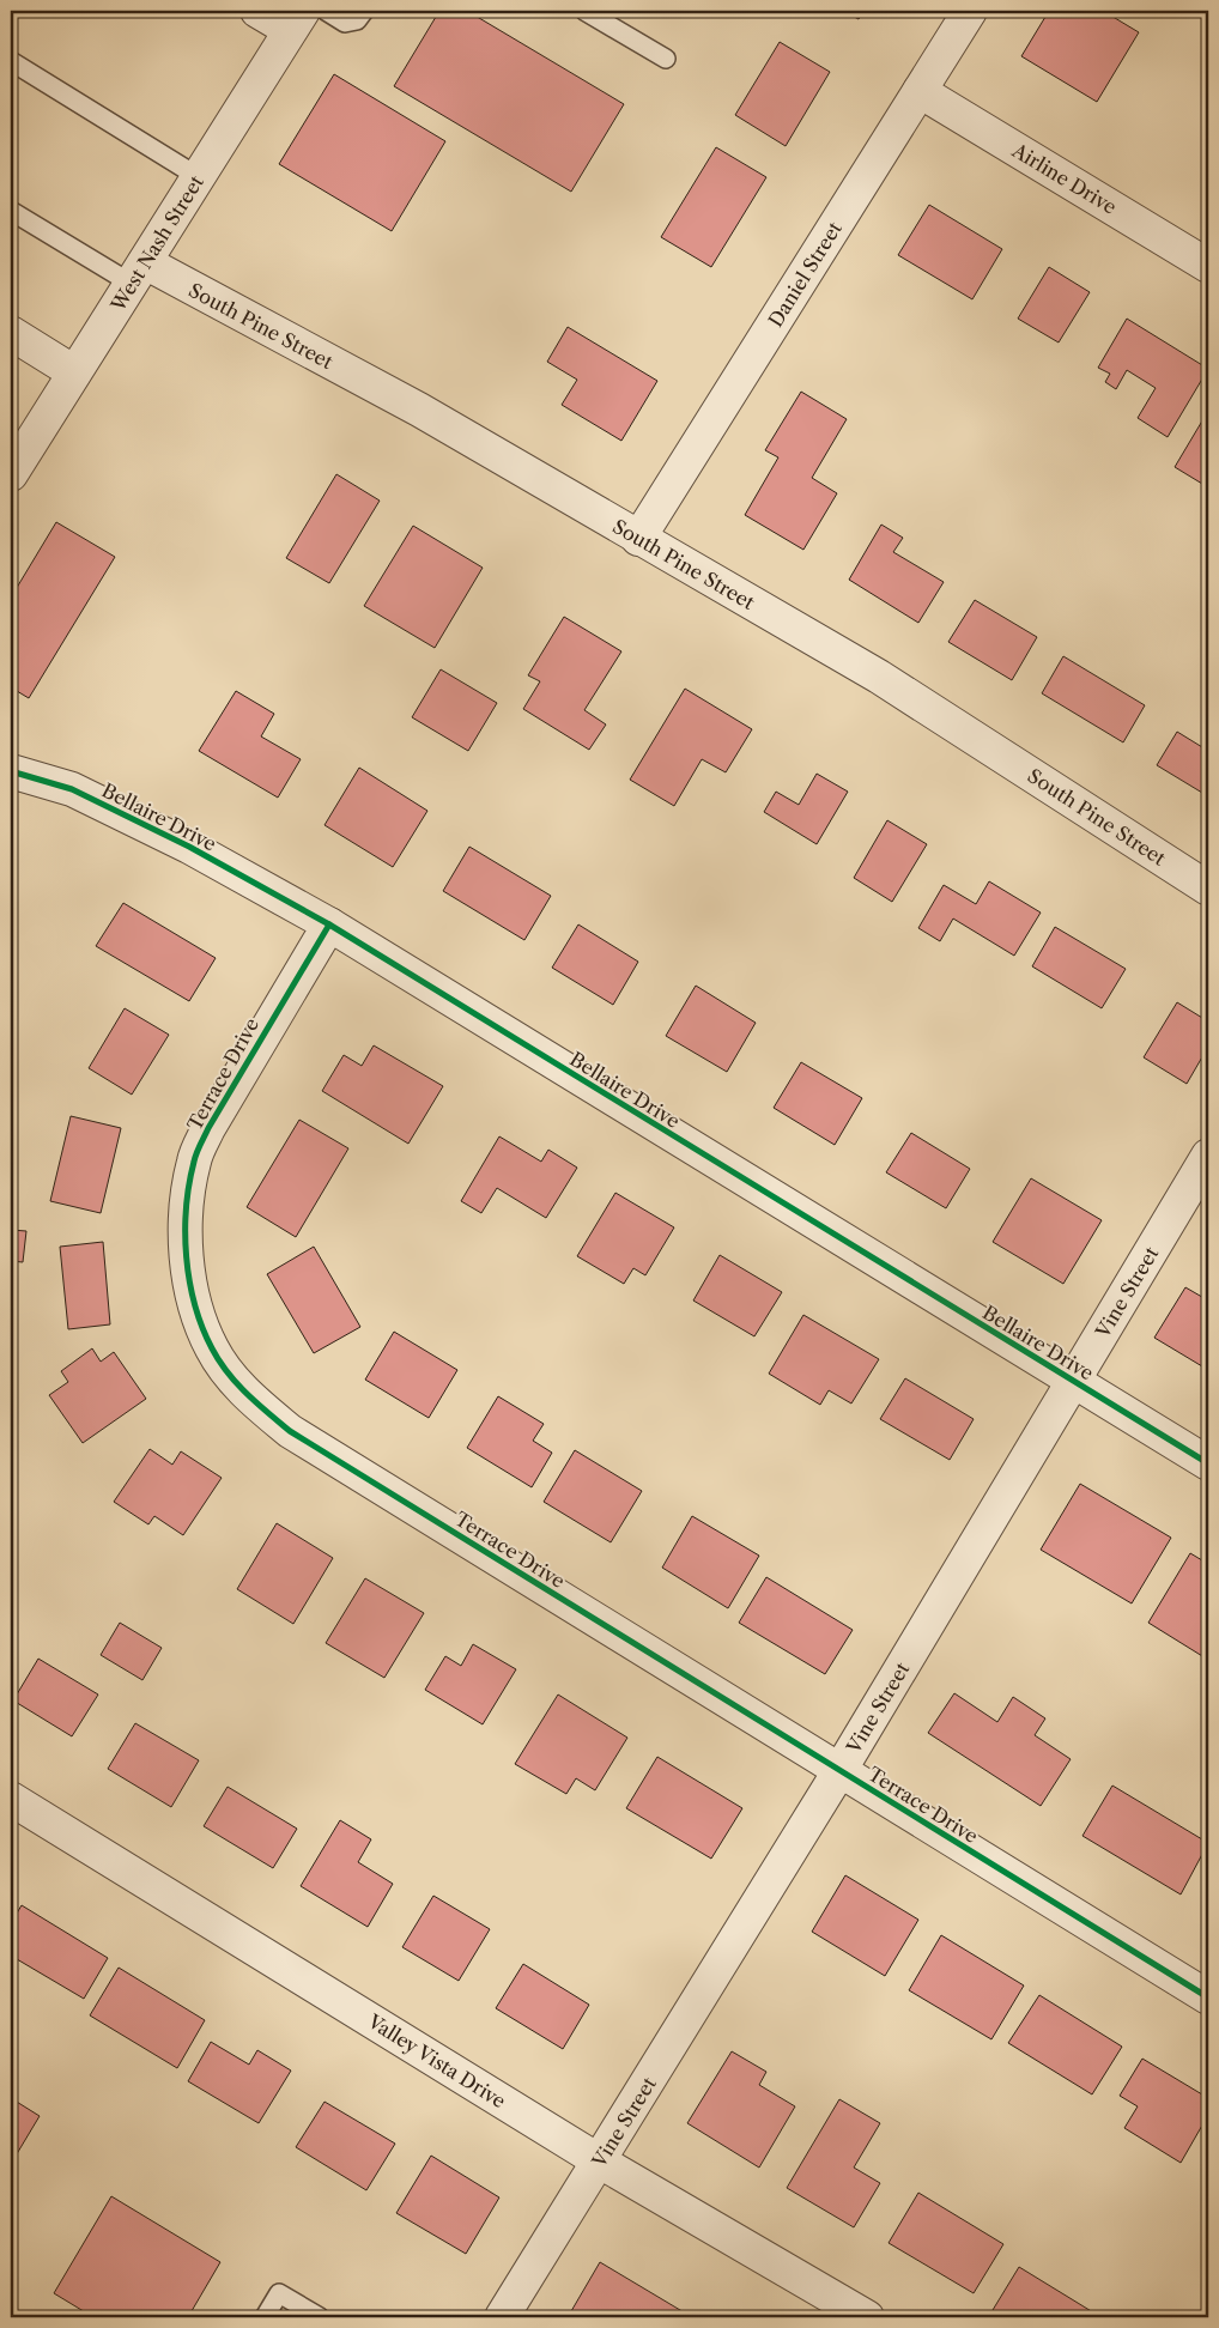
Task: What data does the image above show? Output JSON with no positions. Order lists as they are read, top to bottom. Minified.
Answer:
{"streets":{"street":["Airline Drive","West Nash Street","Daniel Street","South Pine Street","Bellaire Drive","Terrace Drive","Vine Street","Valley Vista Drive"]},"crossings":[["Airline Drive","Daniel Street"],["West Nash Street","South Pine Street"],["Daniel Street","South Pine Street"],["Bellaire Drive","Terrace Drive"],["Bellaire Drive","Vine Street"],["Terrace Drive","Vine Street"],["Vine Street","Valley Vista Drive"]]}
